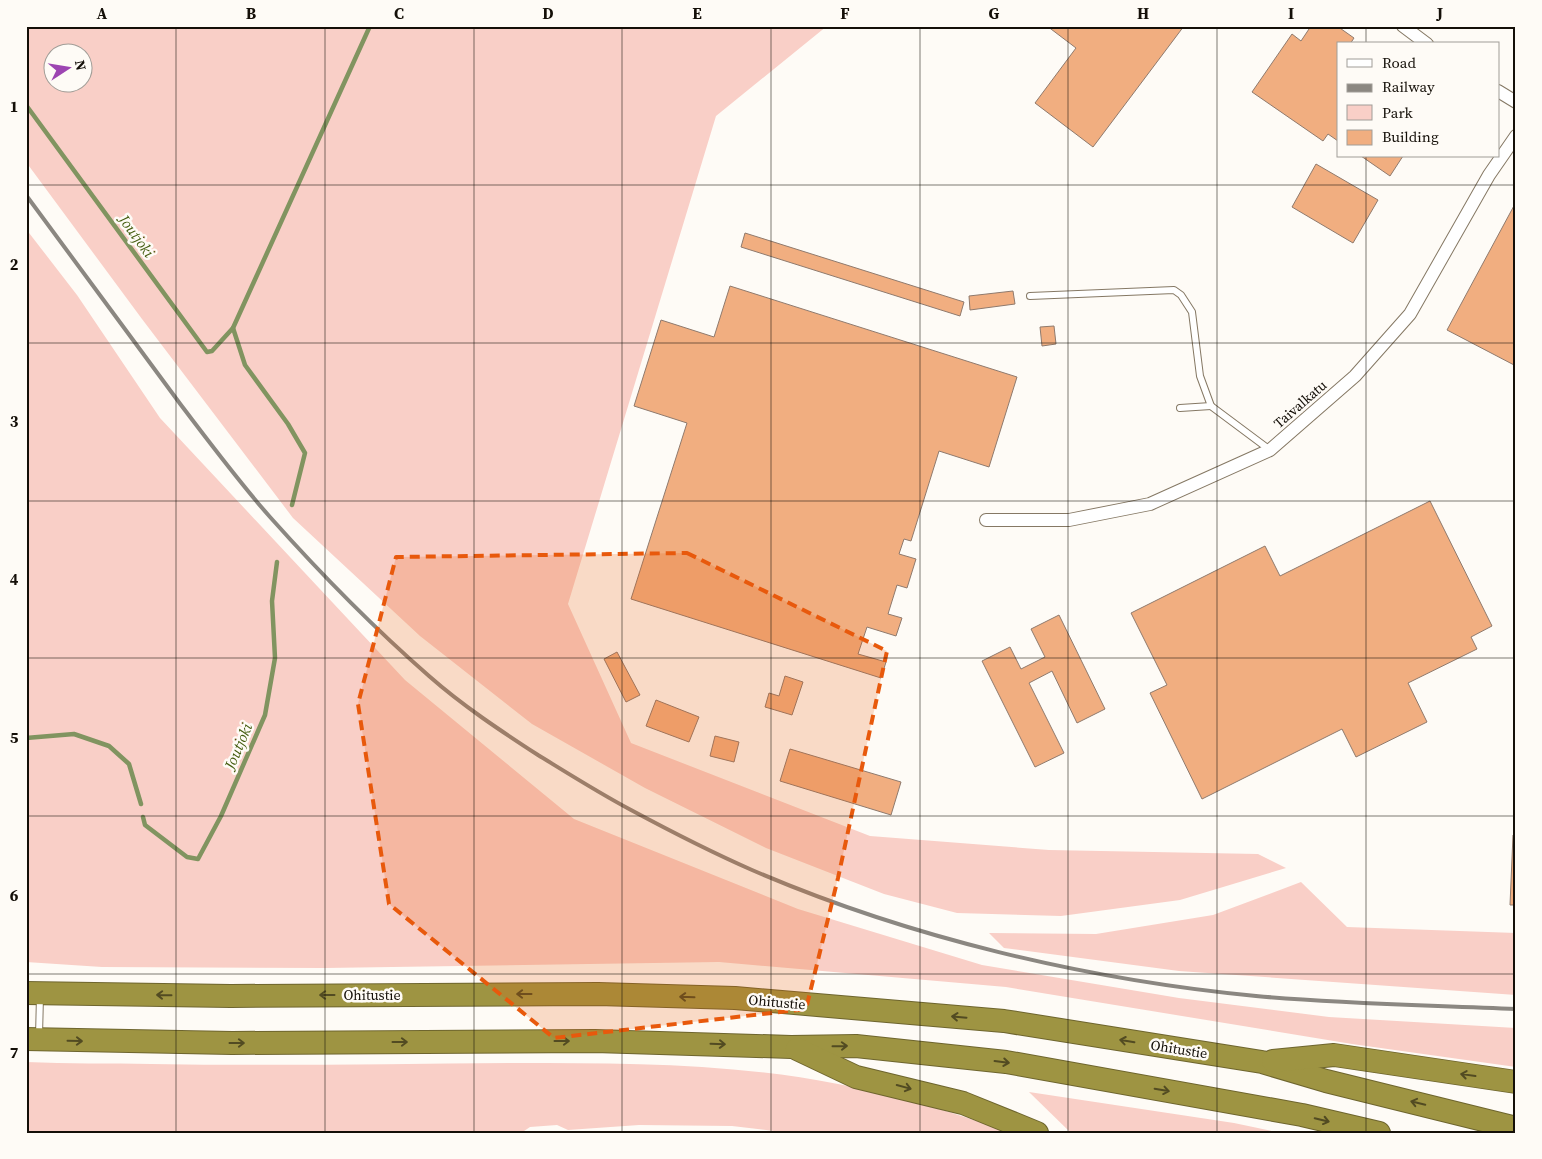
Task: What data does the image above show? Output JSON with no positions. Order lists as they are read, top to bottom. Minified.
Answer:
{"streets":{"highway":["Ohitustie"],"street":["Taivalkatu"]},"water":["Joutjoki"],"legend":["Road","Railway","Park","Building"],"north":"right","grid":{"columns":["A","B","C","D","E","F","G","H","I","J"],"rows":["1","2","3","4","5","6","7"]}}
